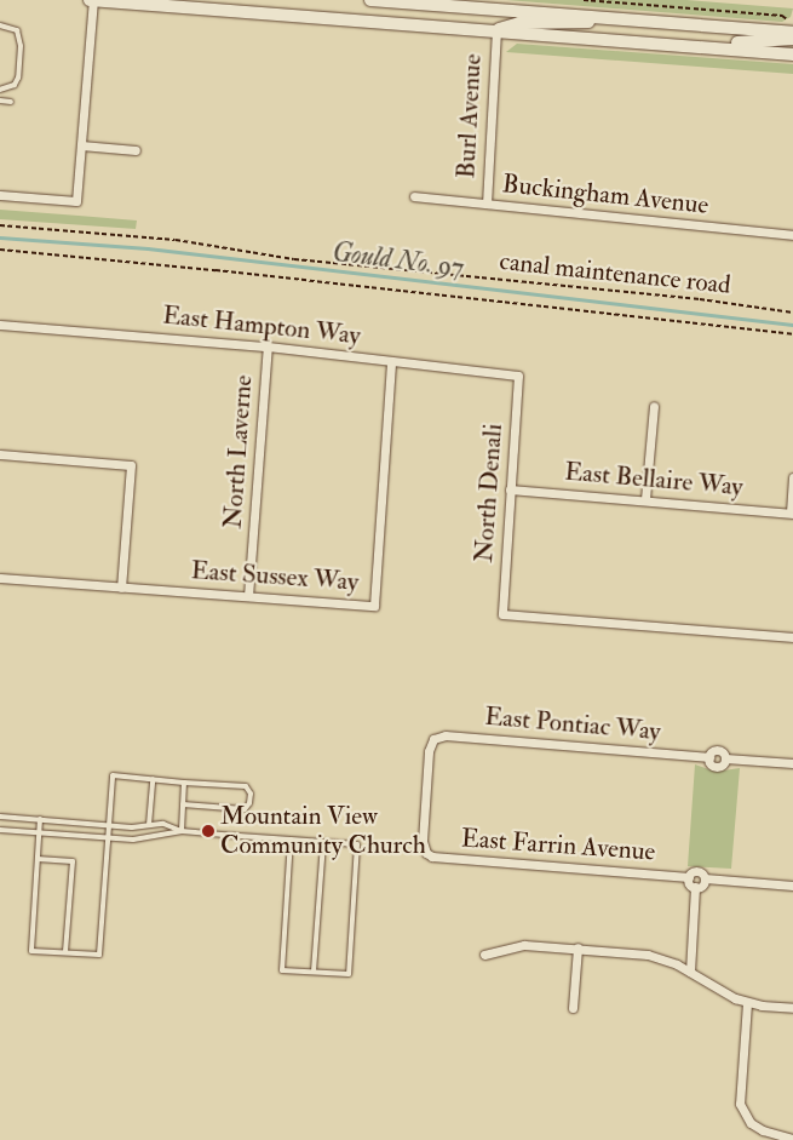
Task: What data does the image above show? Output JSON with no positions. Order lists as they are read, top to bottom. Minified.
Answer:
{"streets":{"street":["Burl Avenue","Buckingham Avenue","East Hampton Way","North Laverne","East Bellaire Way","North Denali","East Sussex Way","East Pontiac Way","East Farrin Avenue"],"path":["canal maintenance road"]},"crossings":[["Burl Avenue","Buckingham Avenue"],["East Hampton Way","North Laverne"],["East Hampton Way","North Denali"],["East Hampton Way","East Sussex Way"],["North Laverne","East Sussex Way"],["East Bellaire Way","North Denali"],["East Pontiac Way","East Farrin Avenue"]],"water":["Gould No. 97"],"places":["Mountain View Community Church"]}
